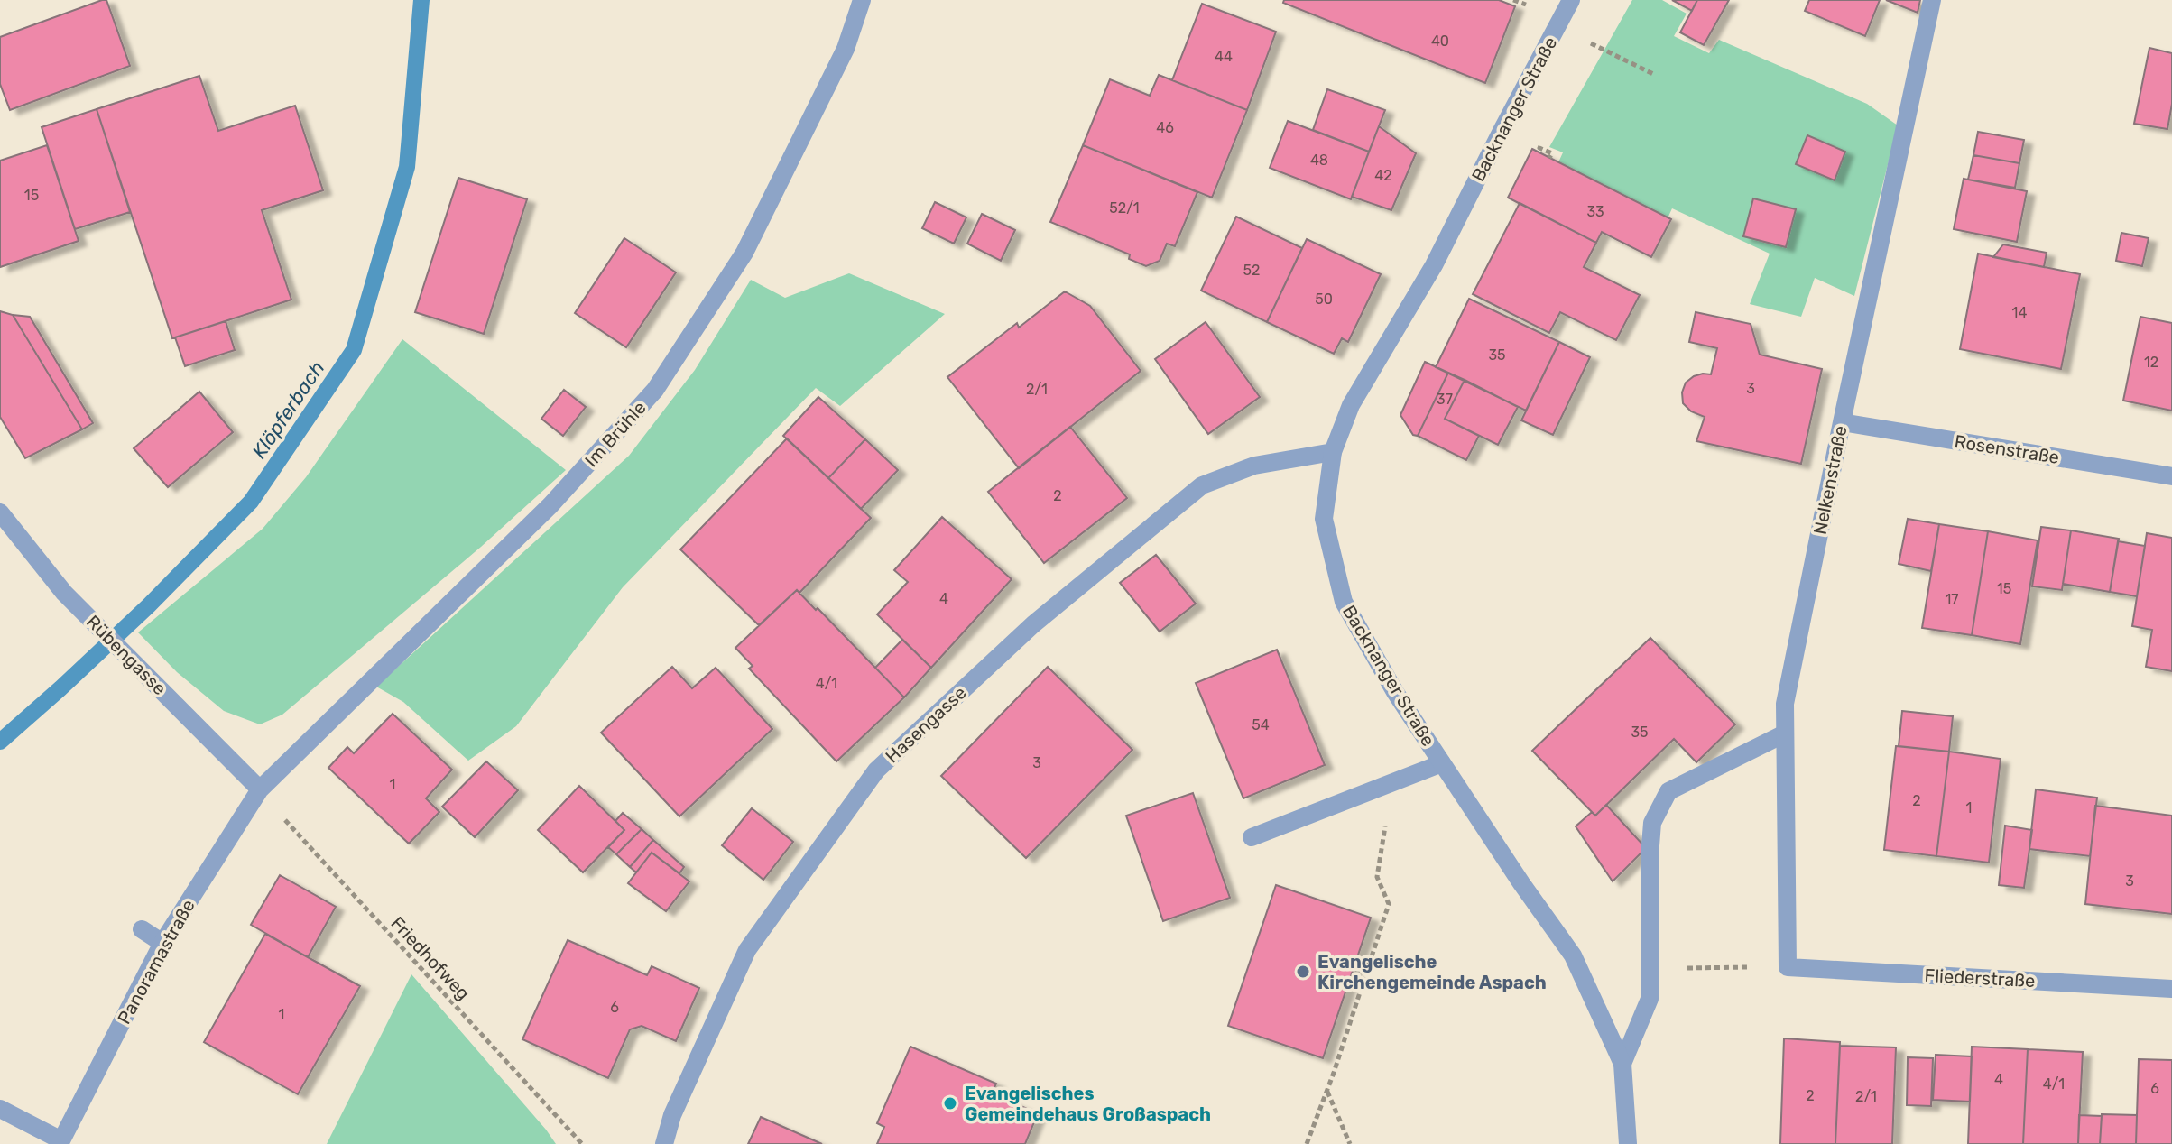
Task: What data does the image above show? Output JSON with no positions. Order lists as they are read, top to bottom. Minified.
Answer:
{"streets":{"street":["Backnanger Straße","Im Brühle","Rosenstraße","Nelkenstraße","Rübengasse","Hasengasse","Panoramastraße","Fliederstraße"],"path":["Friedhofweg"]},"crossings":[["Backnanger Straße","Hasengasse"],["Im Brühle","Rübengasse"],["Im Brühle","Friedhofweg"],["Im Brühle","Panoramastraße"],["Rosenstraße","Nelkenstraße"],["Nelkenstraße","Fliederstraße"],["Rübengasse","Friedhofweg"],["Rübengasse","Panoramastraße"],["Friedhofweg","Panoramastraße"]],"water":["Klöpferbach"],"places":["Evangelische Kirchengemeinde Aspach","Evangelisches Gemeindehaus Großaspach"],"house_numbers":["40","44","46","48","42","15","52/1","33","52","50","14","35","12","3","2/1","37","2","15","4","17","4/1","54","35","3","1","2","1","3","6","1","4","4/1","6","2","2/1"]}
